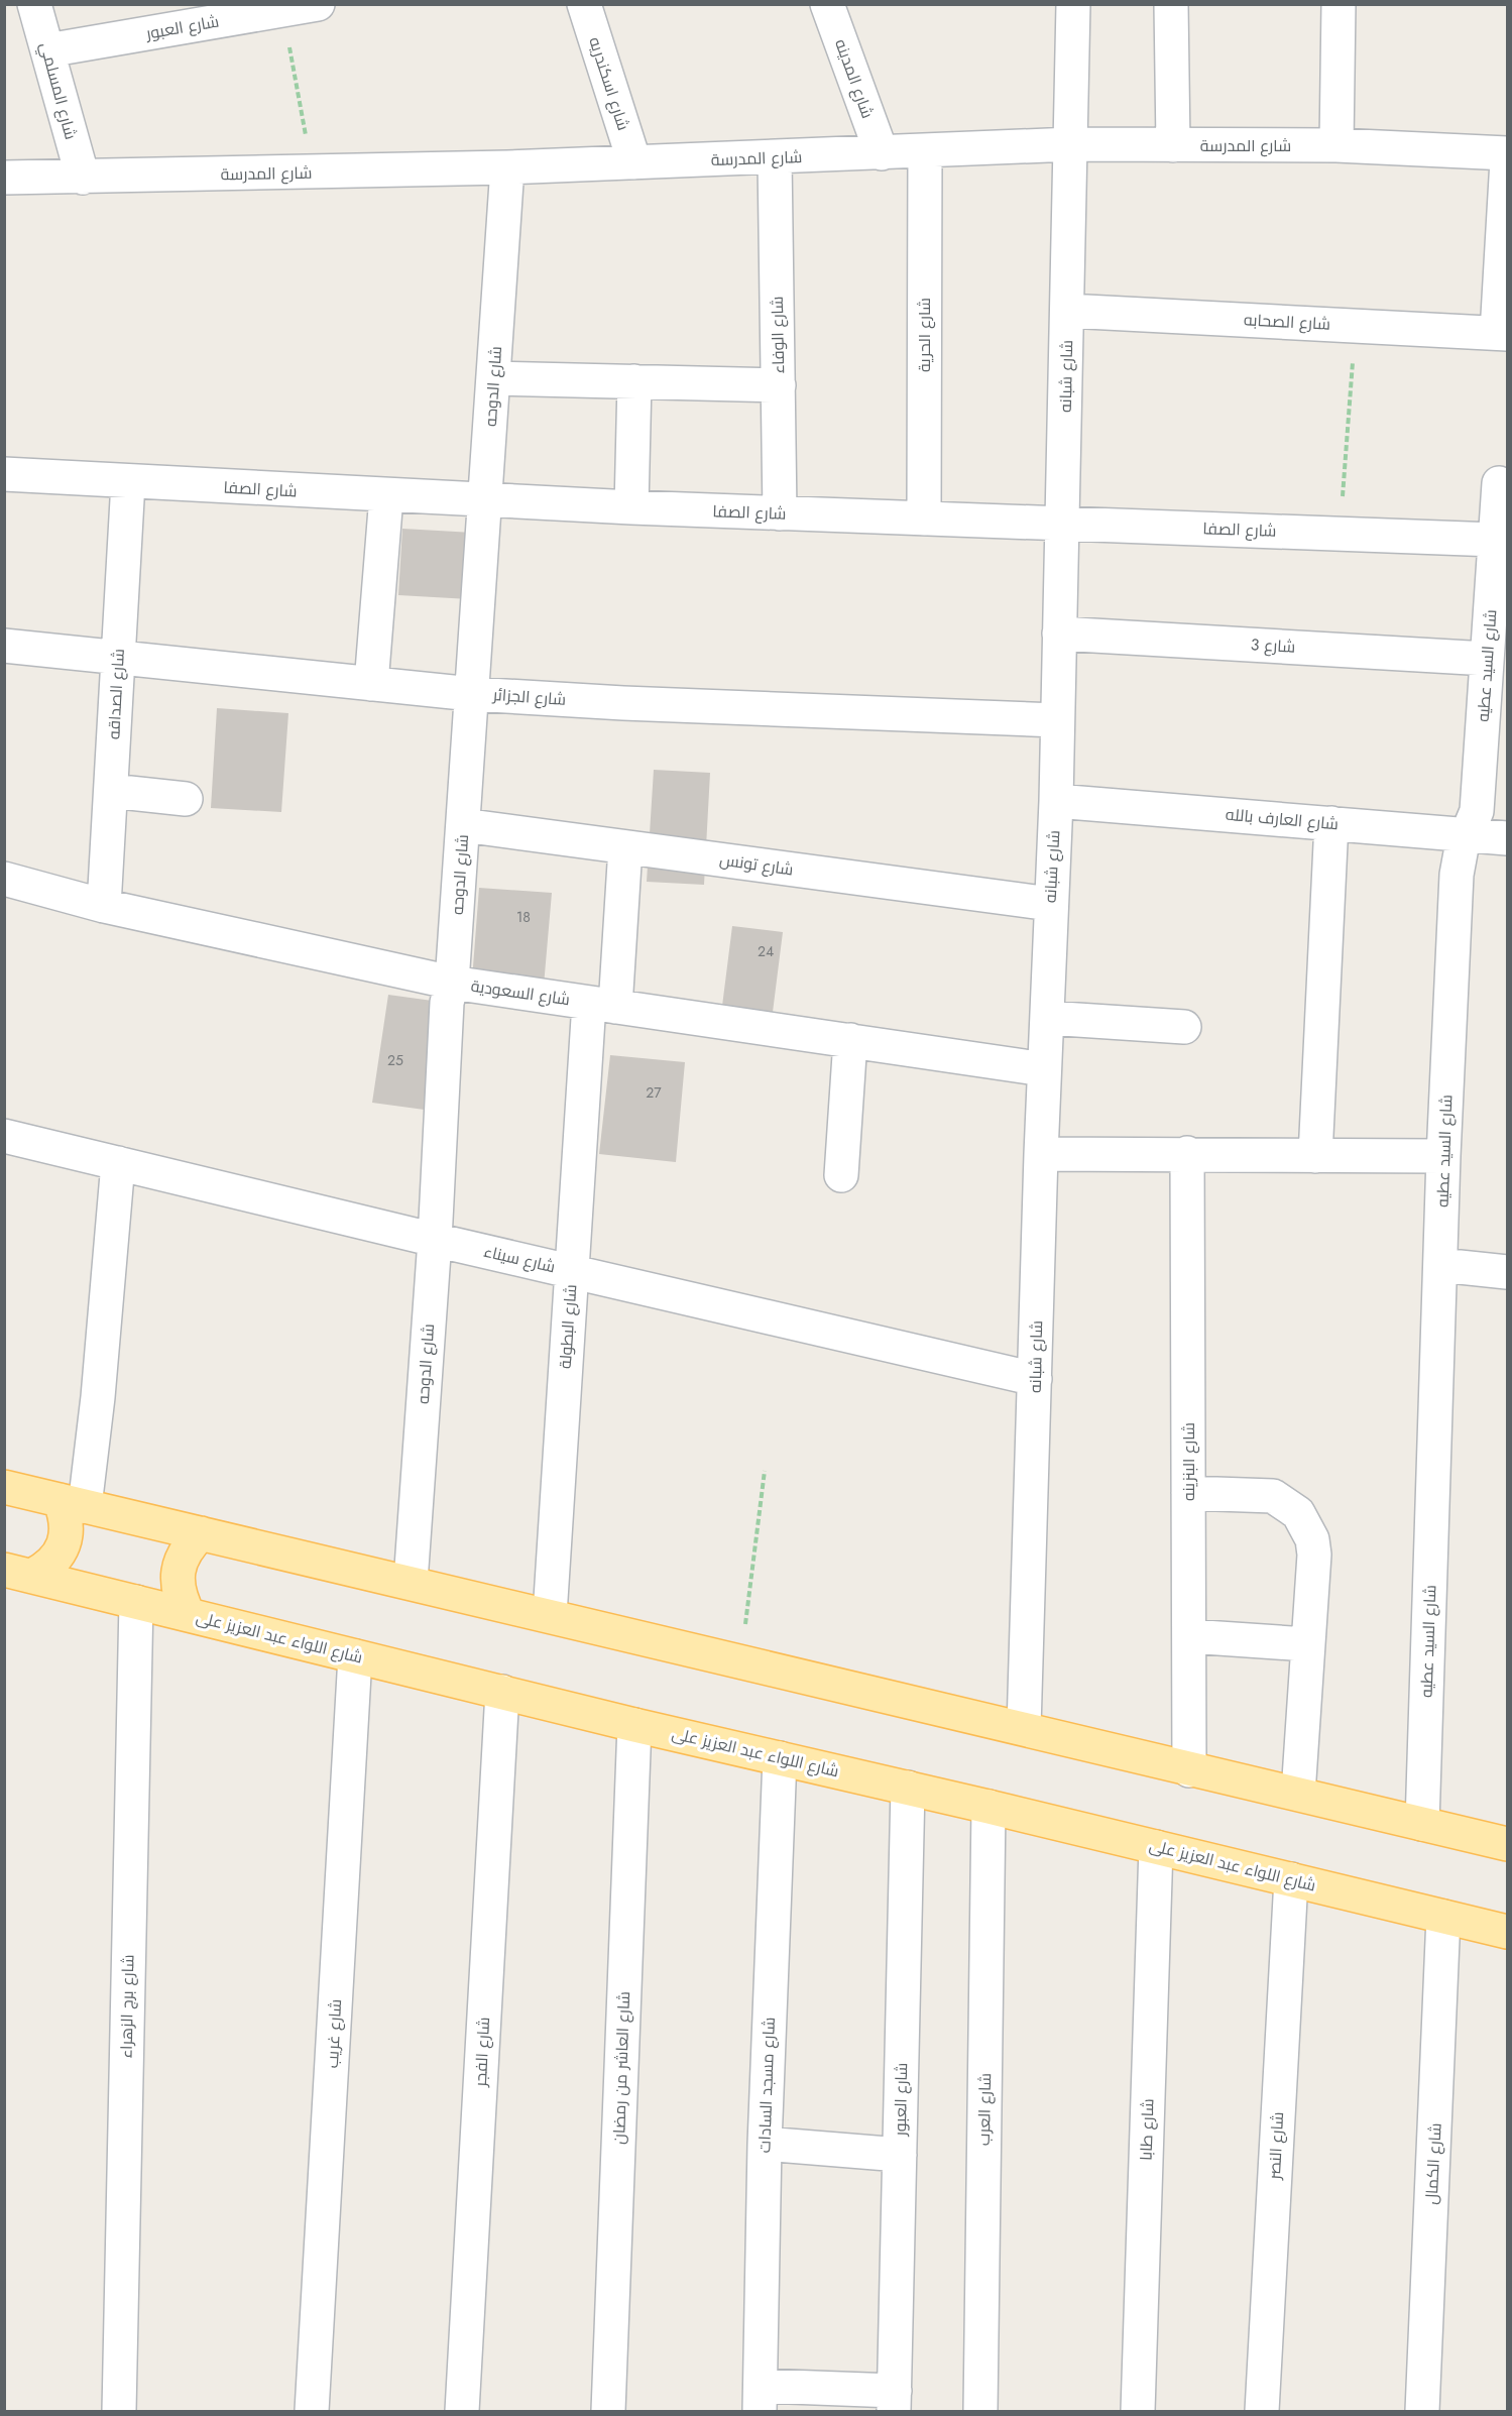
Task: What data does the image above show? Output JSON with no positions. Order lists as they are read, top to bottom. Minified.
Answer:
{"streets":{"main road":["شارع اللواء عبد العزيز على"],"street":["شارع العبور","شارع المدينه","شارع اسكندريه","شارع المسلمي","شارع المدرسة","شارع الصحابه","شارع الوفاء","شارع الحرية","شارع شبانه","شارع الدوحه","شارع الصفا","شارع 3","شارع السيد عطيه","شارع الصداقه","شارع الجزائر","شارع العارف بالله","شارع تونس","شارع السعودية","شارع سيناء","شارع البطولة","شارع البنزينه","شارع برج الزهراء","شارع غريب","شارع الفجر","شارع العاشر من رمضان","شارع مسجد السادات","شارع العرب","شارع طابا","شارع النصر","شارع الكمال"]},"crossings":[["شارع العبور","شارع المسلمي"],["شارع العبور","شارع اللواء عبد العزيز على"],["شارع المدينه","شارع المدرسة"],["شارع اسكندريه","شارع المدرسة"],["شارع المسلمي","شارع المدرسة"],["شارع المدرسة","شارع الوفاء"],["شارع المدرسة","شارع الحرية"],["شارع المدرسة","شارع شبانه"],["شارع المدرسة","شارع الدوحه"],["شارع الصحابه","شارع شبانه"],["شارع الوفاء","شارع الصفا"],["شارع الحرية","شارع الصفا"],["شارع شبانه","شارع الصفا"],["شارع شبانه","شارع 3"],["شارع شبانه","شارع الجزائر"],["شارع شبانه","شارع العارف بالله"],["شارع شبانه","شارع تونس"],["شارع شبانه","شارع السعودية"],["شارع شبانه","شارع سيناء"],["شارع الدوحه","شارع الصفا"],["شارع الدوحه","شارع الجزائر"],["شارع الدوحه","شارع تونس"],["شارع الدوحه","شارع السعودية"],["شارع الدوحه","شارع سيناء"],["شارع الصفا","شارع السيد عطيه"],["شارع الصفا","شارع الصداقه"],["شارع 3","شارع السيد عطيه"],["شارع السيد عطيه","شارع العارف بالله"],["شارع الصداقه","شارع الجزائر"],["شارع الصداقه","شارع السعودية"],["شارع تونس","شارع البطولة"],["شارع السعودية","شارع البطولة"],["شارع سيناء","شارع البطولة"],["شارع اللواء عبد العزيز على","شارع برج الزهراء"],["شارع اللواء عبد العزيز على","شارع غريب"],["شارع اللواء عبد العزيز على","شارع الفجر"],["شارع اللواء عبد العزيز على","شارع العاشر من رمضان"],["شارع اللواء عبد العزيز على","شارع مسجد السادات"],["شارع اللواء عبد العزيز على","شارع العرب"],["شارع اللواء عبد العزيز على","شارع طابا"],["شارع اللواء عبد العزيز على","شارع النصر"],["شارع اللواء عبد العزيز على","شارع الكمال"]],"house_numbers":["18","24","25","27"]}
